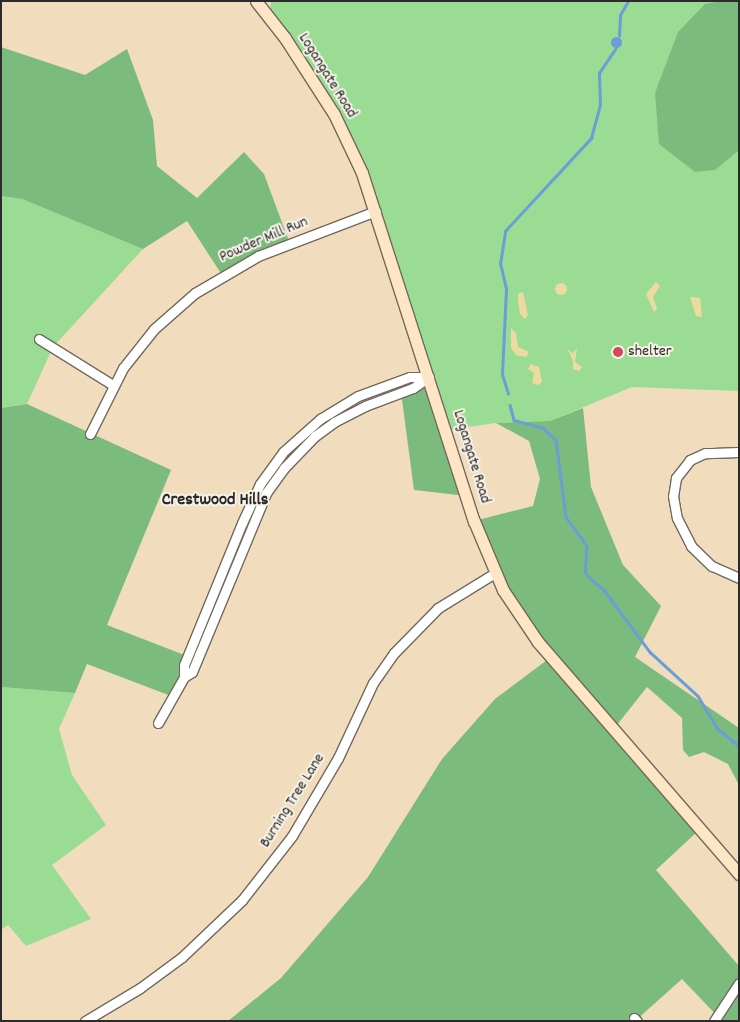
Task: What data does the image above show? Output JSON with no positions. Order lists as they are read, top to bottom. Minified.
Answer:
{"streets":{"street":["Logangate Road","Powder Mill Run","Burning Tree Lane"]},"crossings":[["Logangate Road","Powder Mill Run"],["Logangate Road","Burning Tree Lane"]],"districts":["Crestwood Hills"],"places":["shelter"]}
